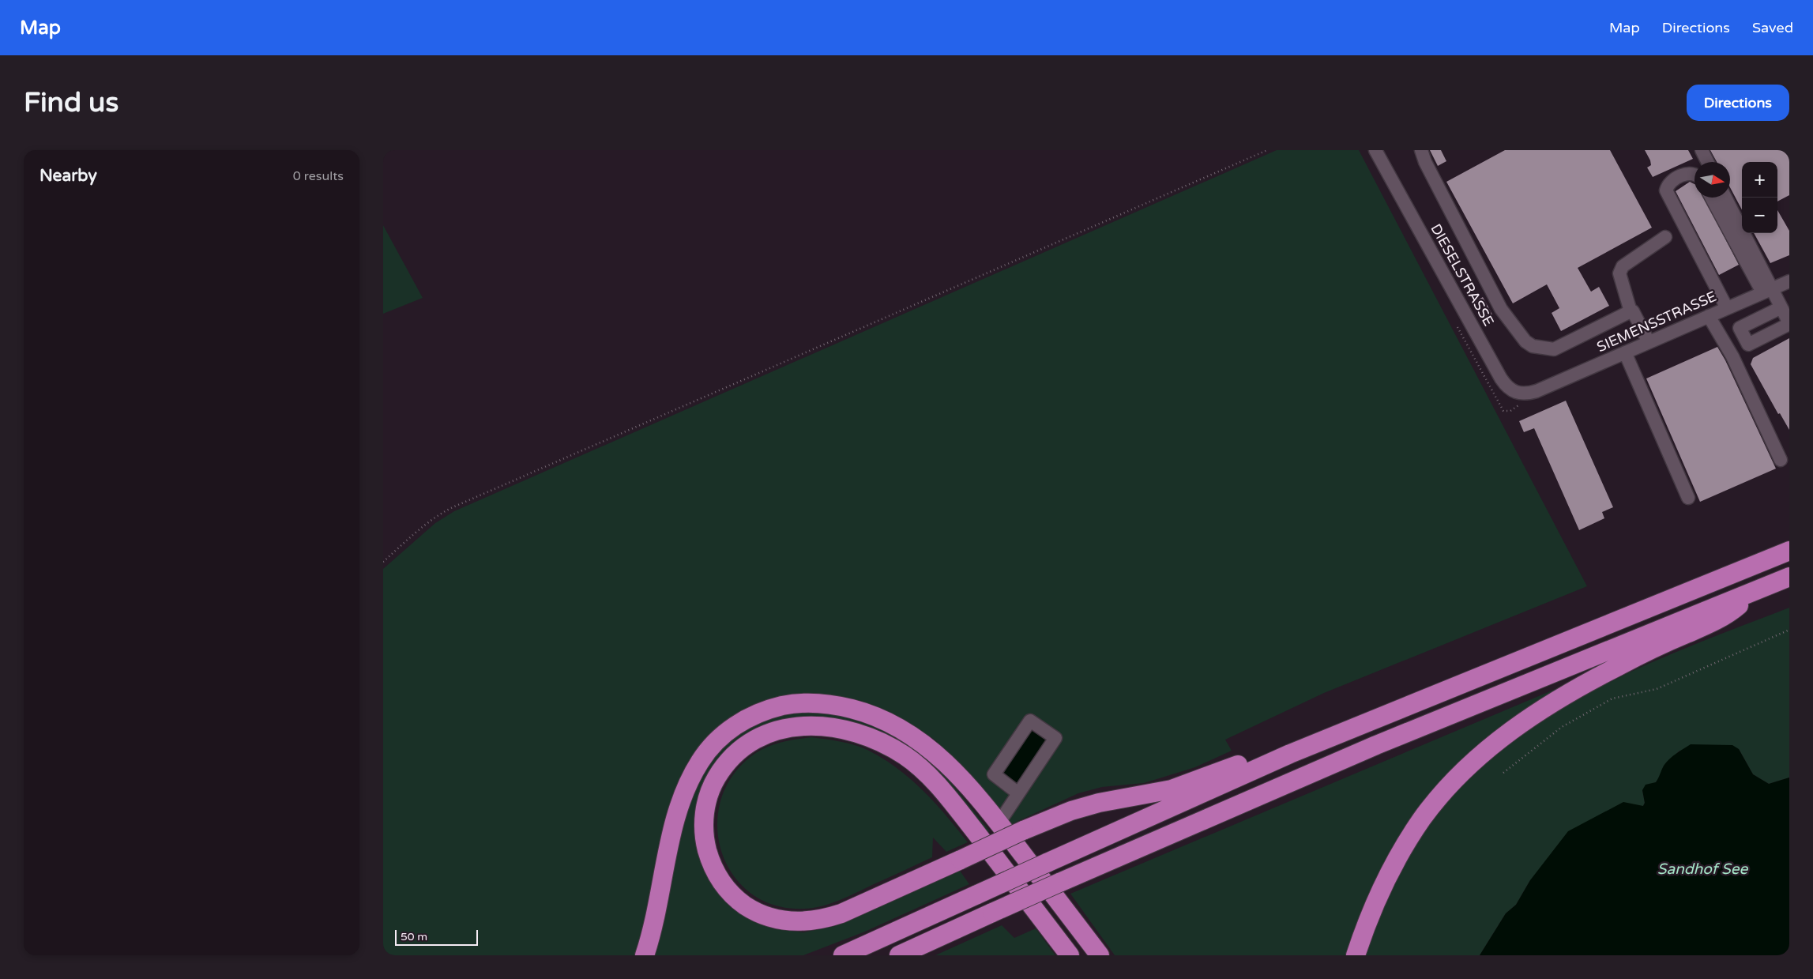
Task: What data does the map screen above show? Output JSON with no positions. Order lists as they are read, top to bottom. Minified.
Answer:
{"streets":{"street":["DIESELSTRASSE","SIEMENSSTRASSE"]},"crossings":[["DIESELSTRASSE","SIEMENSSTRASSE"]],"water":["Sandhof See"],"scale_bar":"50 m","north":"right","page":{"header":"Map","nav":["Map","Directions","Saved"],"buttons":"Directions","title":"Find us","heading":["Nearby","0 results"],"map_buttons":["+","−"],"scale":"50 m"}}
